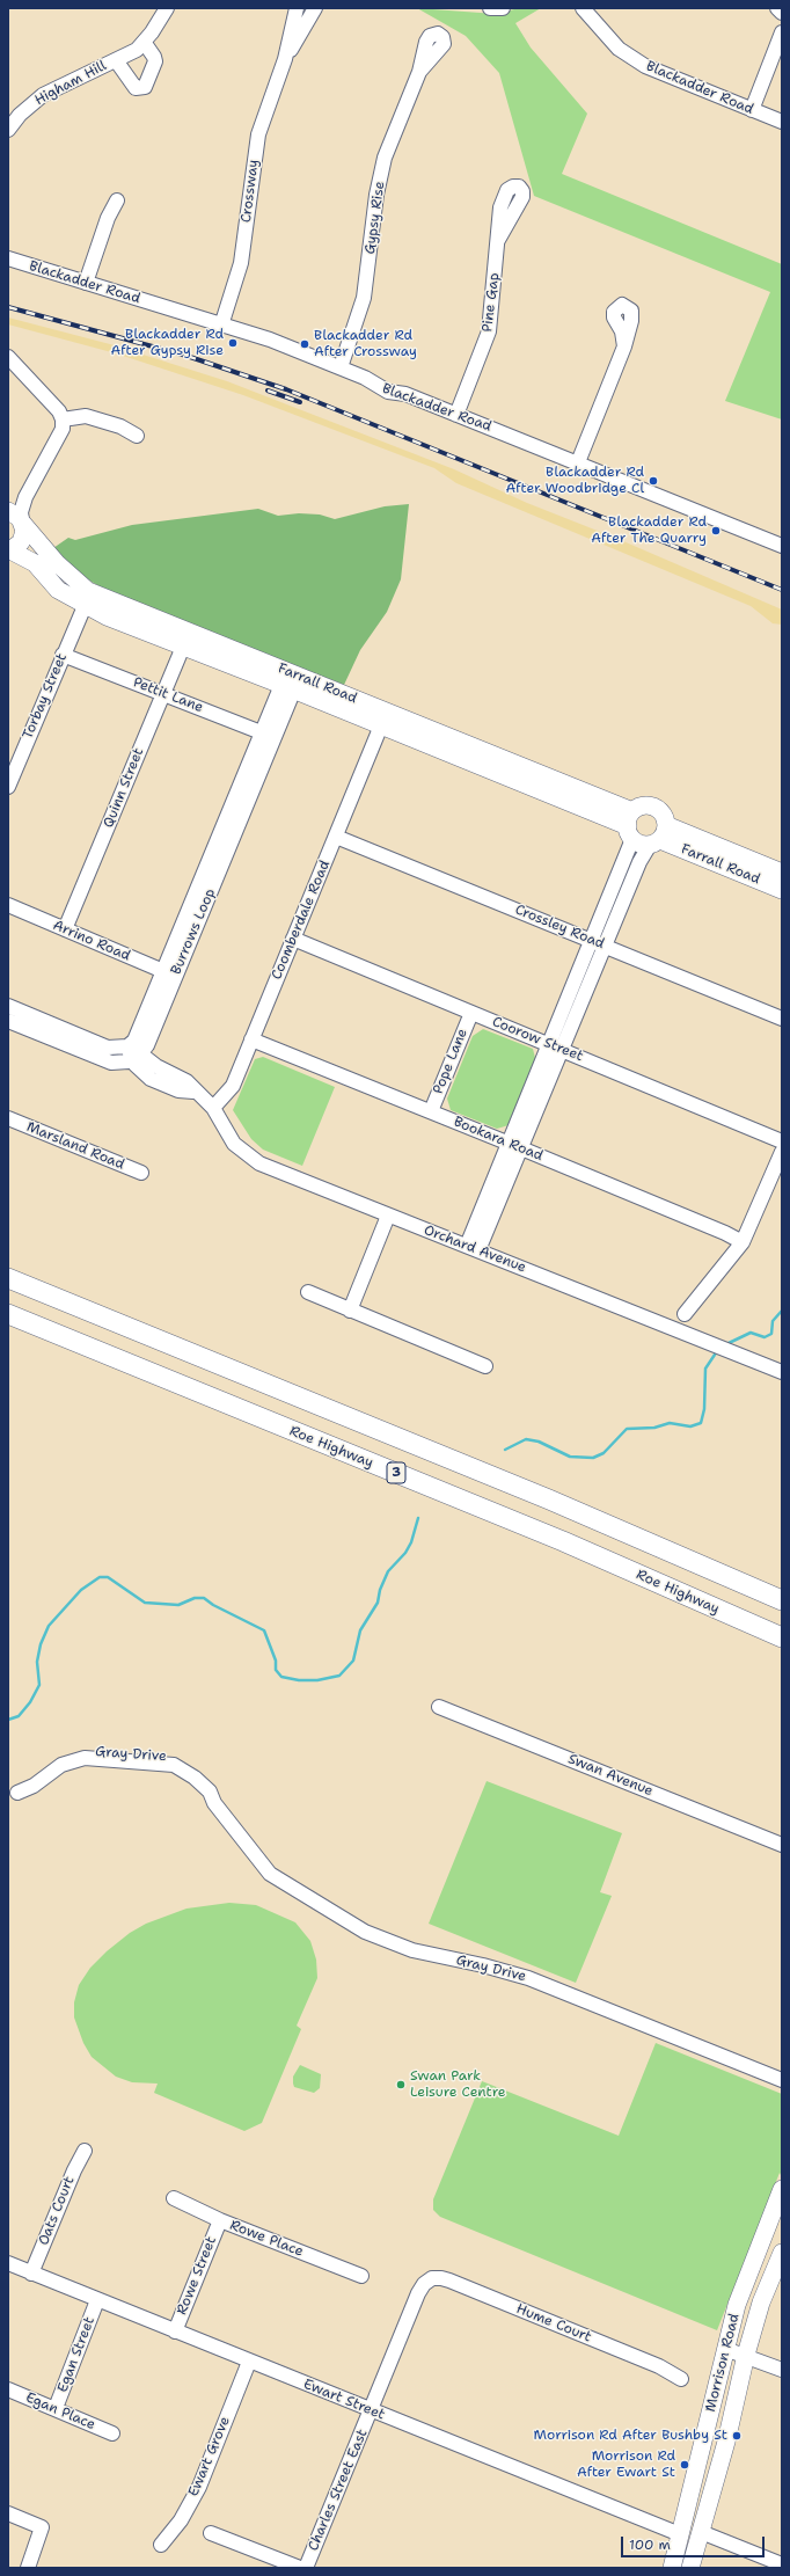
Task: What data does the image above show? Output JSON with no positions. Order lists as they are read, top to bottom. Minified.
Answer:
{"streets":{"highway":["Roe Highway","3"],"main road":["Farrall Road","Morrison Road"],"street":["Higham Hill","Blackadder Road","Crossway","Gypsy Rise","Pine Gap","Pettit Lane","Torbay Street","Quinn Street","Coomberdale Road","Crossley Road","Burrows Loop","Arrino Road","Coorow Street","Pope Lane","Bookara Road","Marsland Road","Orchard Avenue","Gray Drive","Swan Avenue","Oats Court","Rowe Place","Rowe Street","Hume Court","Egan Street","Ewart Street","Egan Place","Ewart Grove","Charles Street East"]},"crossings":[["Blackadder Road","Crossway"],["Blackadder Road","Gypsy Rise"],["Blackadder Road","Pine Gap"],["Farrall Road","Torbay Street"],["Farrall Road","Quinn Street"],["Farrall Road","Coomberdale Road"],["Farrall Road","Burrows Loop"],["Pettit Lane","Torbay Street"],["Pettit Lane","Quinn Street"],["Pettit Lane","Burrows Loop"],["Quinn Street","Arrino Road"],["Coomberdale Road","Crossley Road"],["Coomberdale Road","Coorow Street"],["Coomberdale Road","Bookara Road"],["Coomberdale Road","Orchard Avenue"],["Burrows Loop","Arrino Road"],["Burrows Loop","Orchard Avenue"],["Coorow Street","Pope Lane"],["Pope Lane","Bookara Road"],["Oats Court","Ewart Street"],["Rowe Place","Rowe Street"],["Rowe Street","Ewart Street"],["Hume Court","Charles Street East"],["Egan Street","Ewart Street"],["Egan Street","Egan Place"],["Morrison Road","Ewart Street"],["Ewart Street","Ewart Grove"],["Ewart Street","Charles Street East"]],"places":["Blackadder Rd After Gypsy Rise","Blackadder Rd After Crossway","Blackadder Rd After Woodbridge Cl","Blackadder Rd After The Quarry","Swan Park Leisure Centre","Morrison Rd After Bushby St","Morrison Rd After Ewart St"],"scale_bar":"100 m"}
